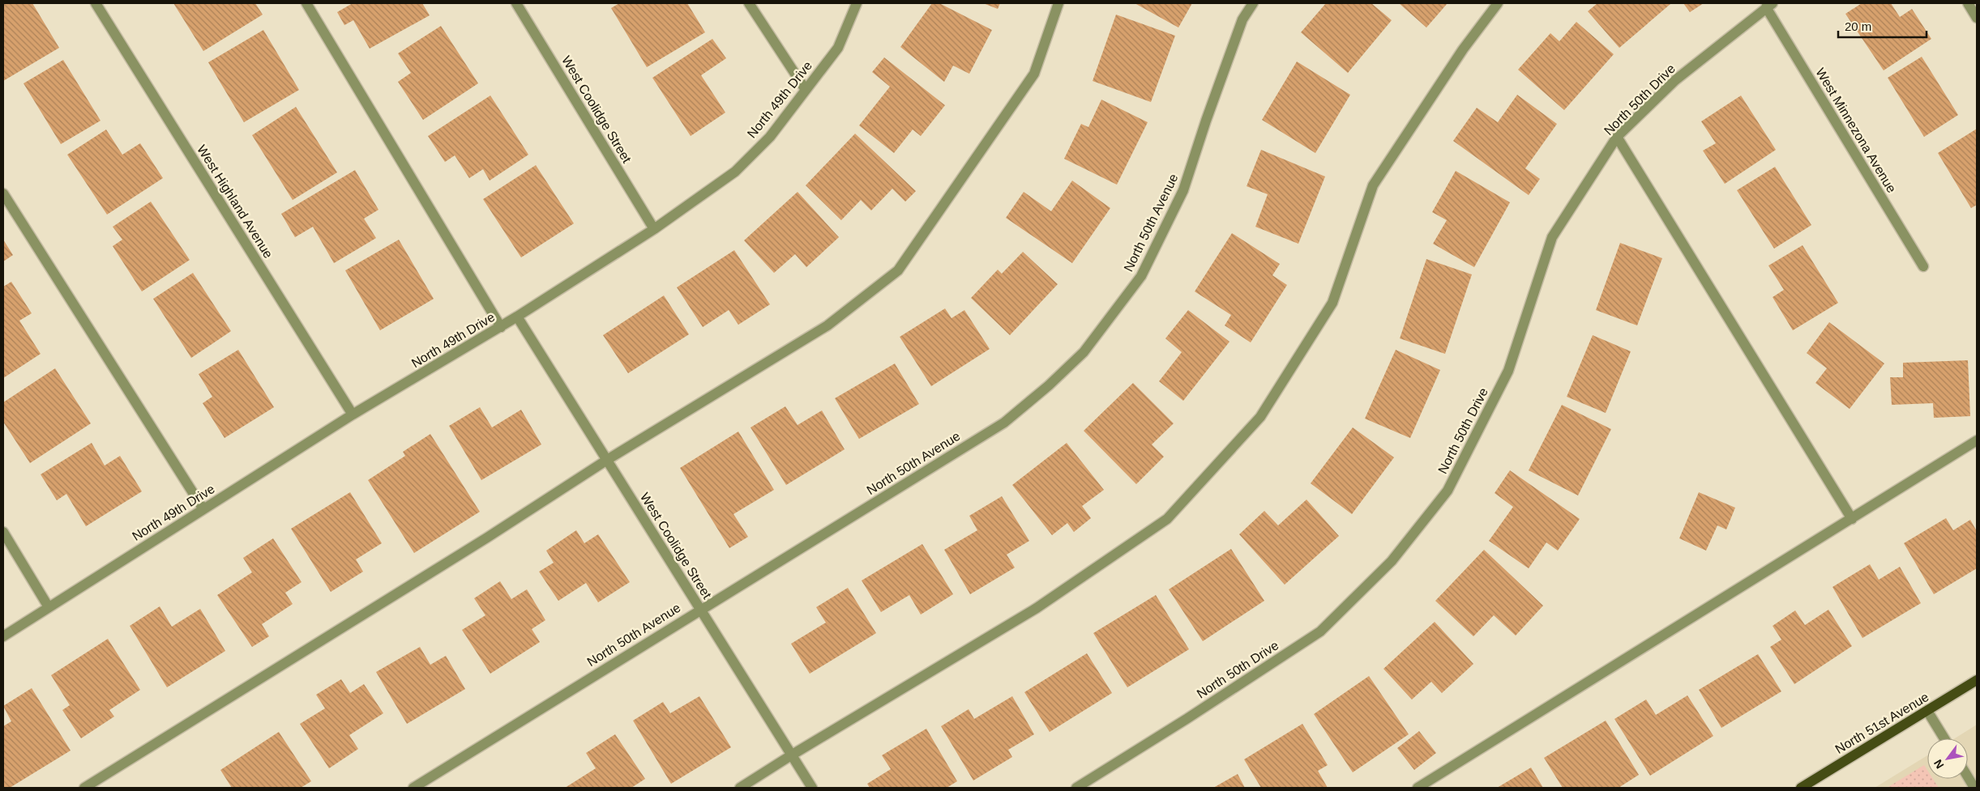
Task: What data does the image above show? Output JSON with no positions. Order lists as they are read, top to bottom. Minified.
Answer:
{"streets":{"main road":["North 51st Avenue"],"street":["North 49th Drive","North 50th Drive","West Coolidge Street","West Minnezona Avenue","West Highland Avenue","North 50th Avenue"]},"crossings":[["North 49th Drive","West Coolidge Street"],["North 49th Drive","West Highland Avenue"],["North 50th Drive","West Minnezona Avenue"],["West Coolidge Street","North 50th Avenue"]],"scale_bar":"20 m","north":"bottom left"}
